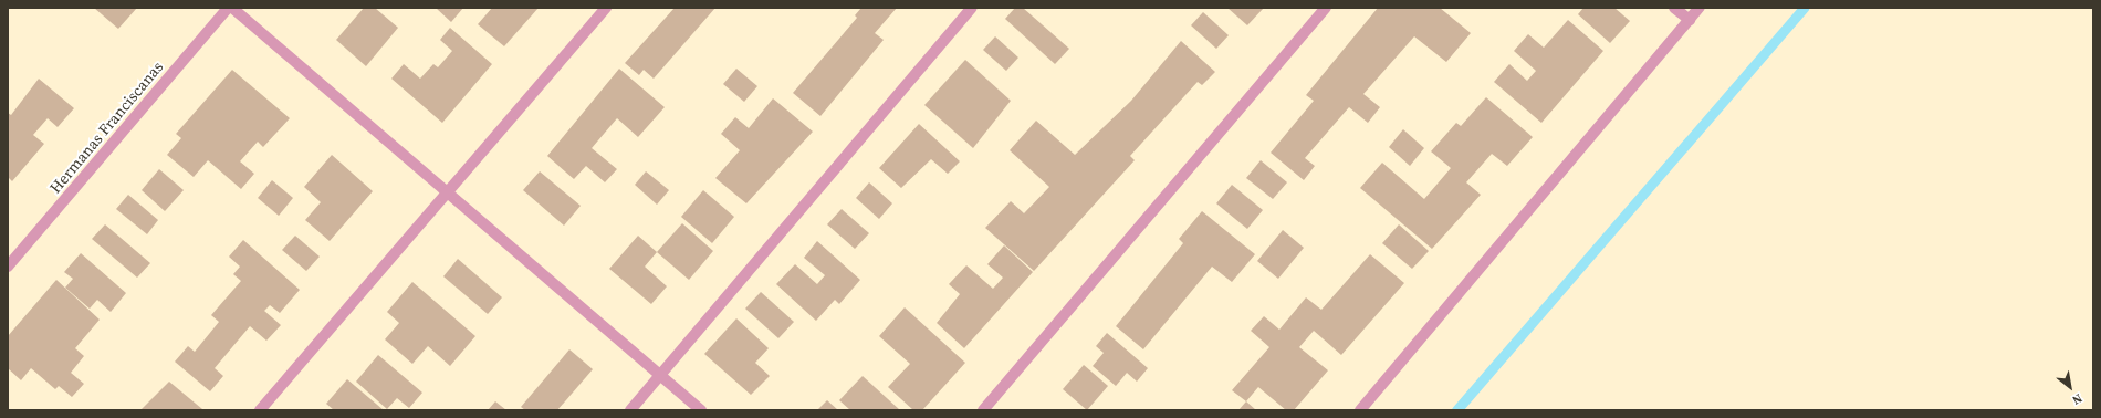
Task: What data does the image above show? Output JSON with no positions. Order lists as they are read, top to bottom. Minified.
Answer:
{"streets":{"street":["Hermanas Franciscanas"]},"north":"bottom right"}
